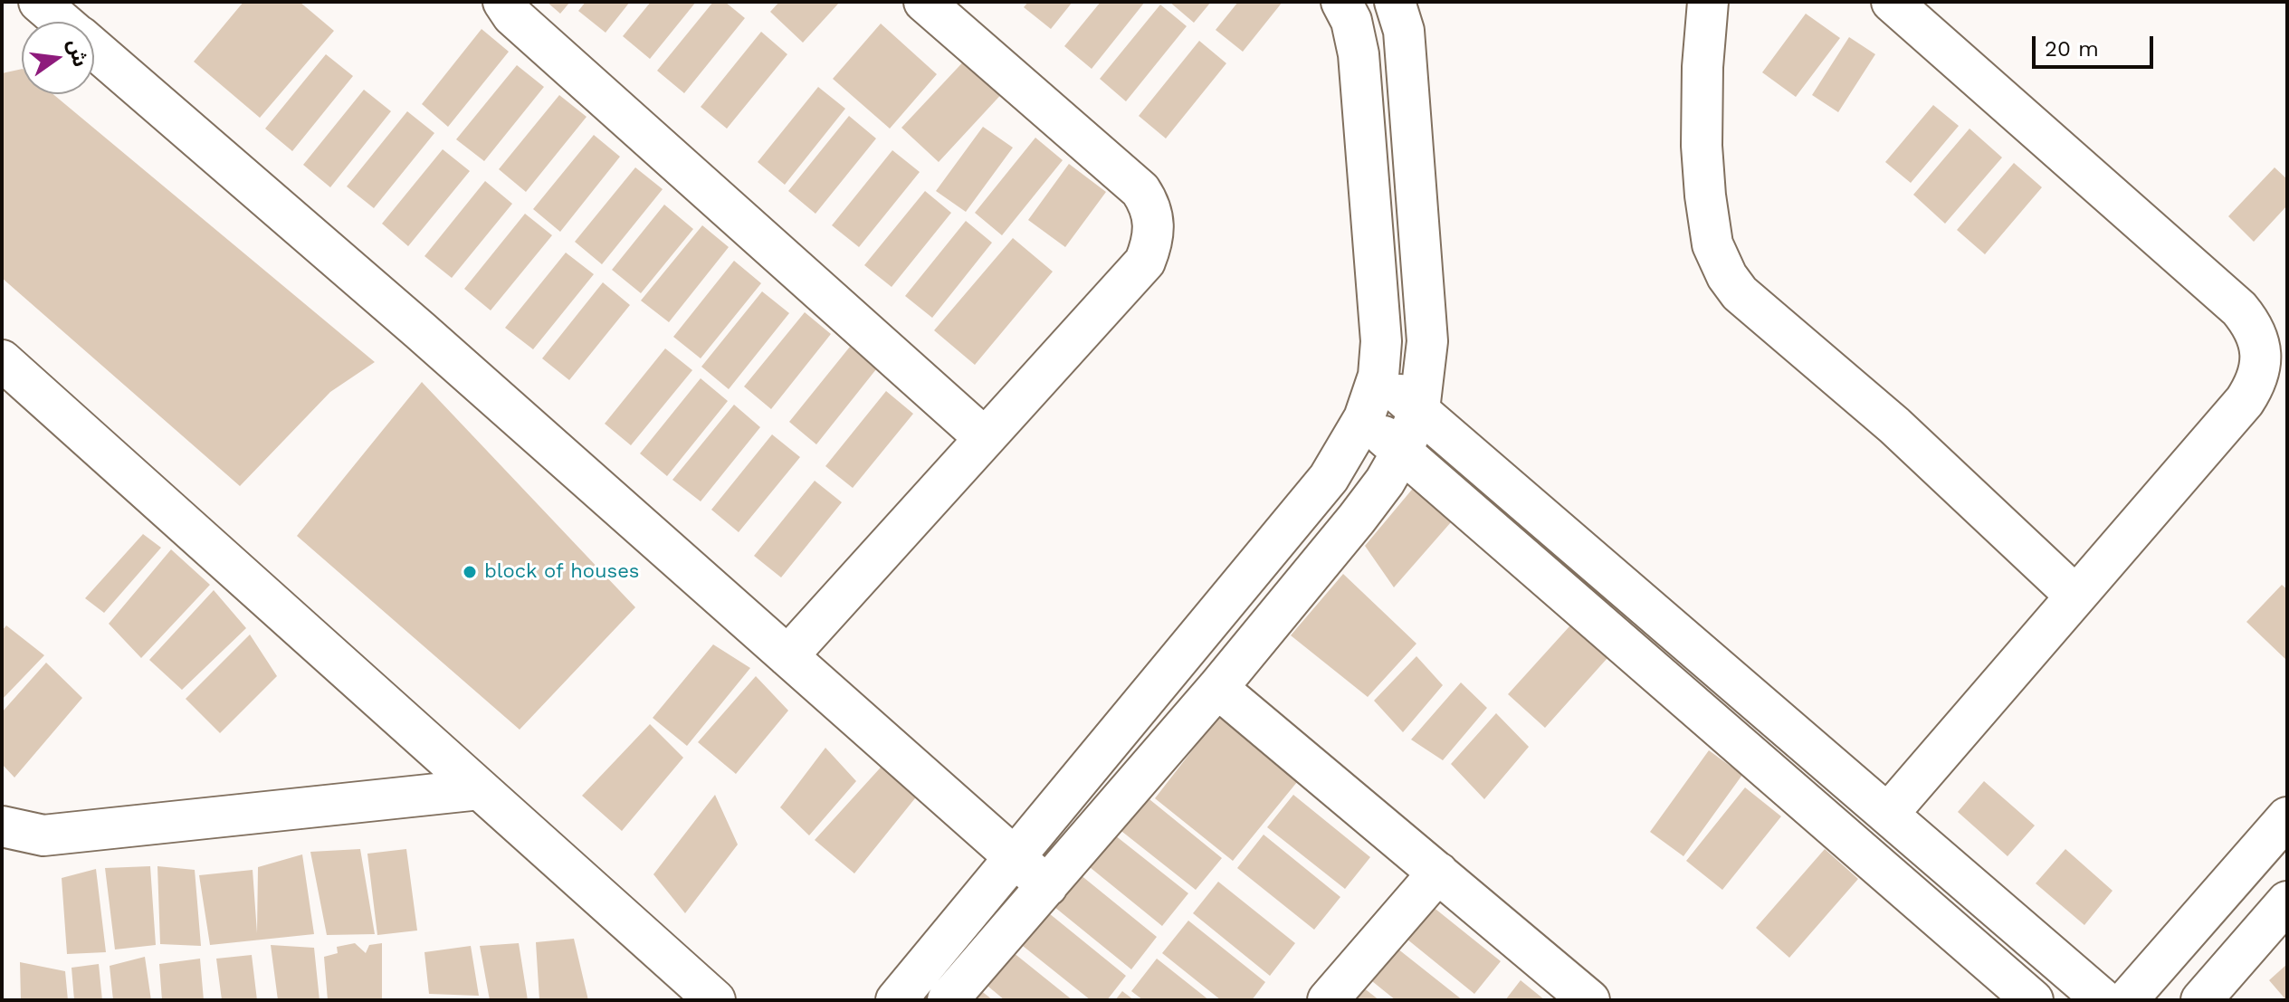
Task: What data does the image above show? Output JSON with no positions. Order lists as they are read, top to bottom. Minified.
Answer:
{"places":["block of houses"],"scale_bar":"20 m","north":"right"}
